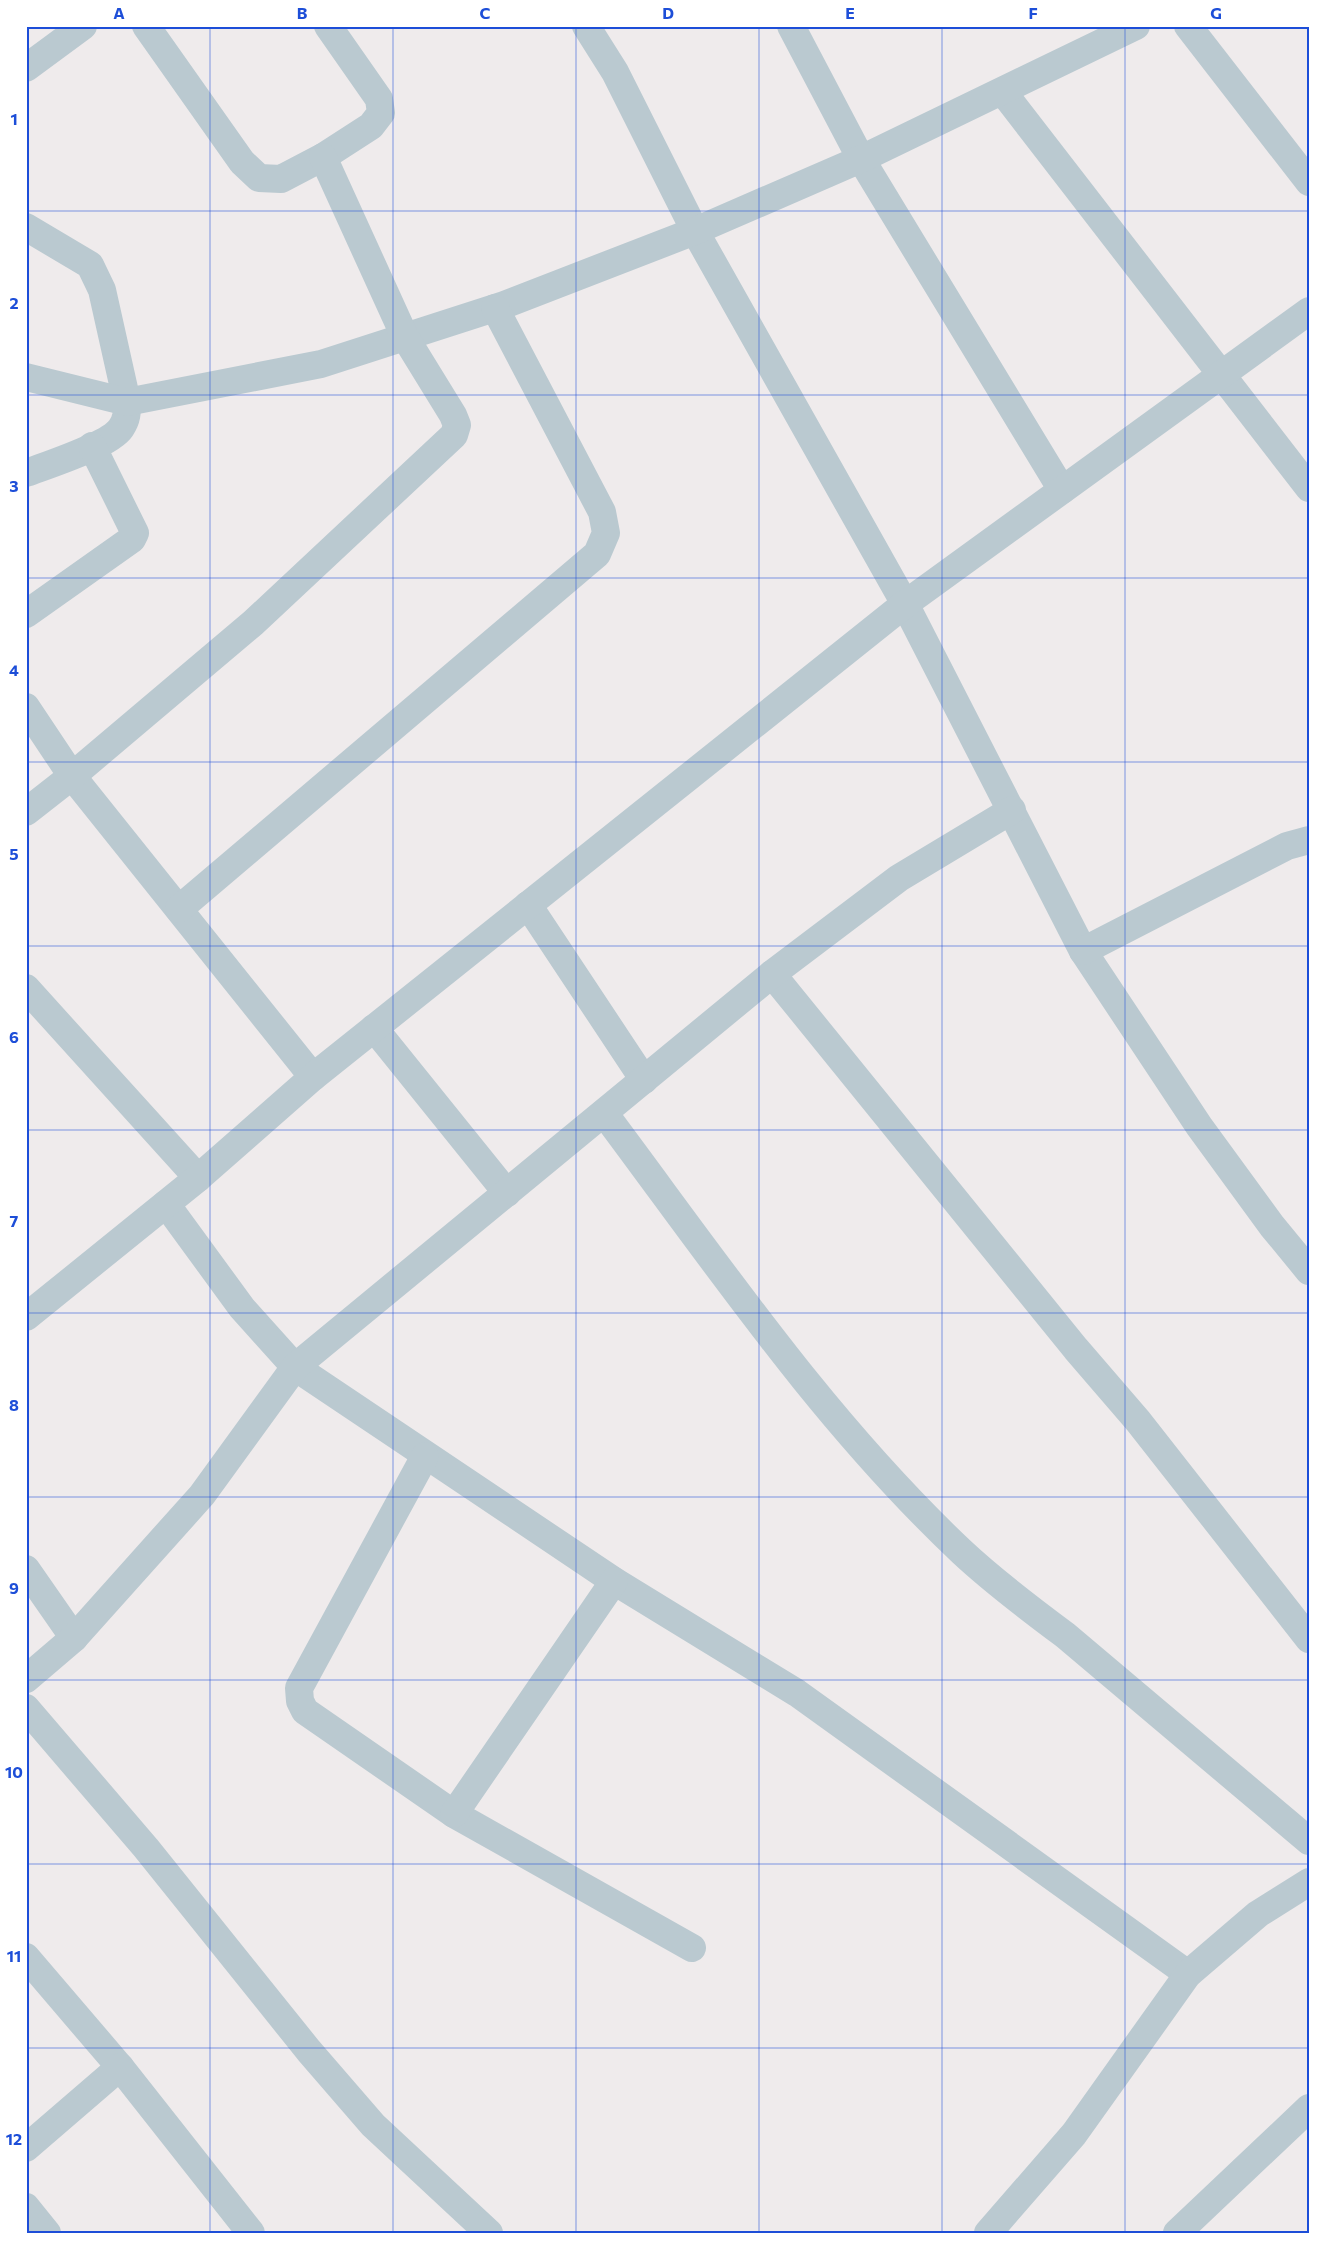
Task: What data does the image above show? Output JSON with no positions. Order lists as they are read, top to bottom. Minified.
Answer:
{"grid":{"columns":["A","B","C","D","E","F","G"],"rows":["1","2","3","4","5","6","7","8","9","10","11","12"]}}
